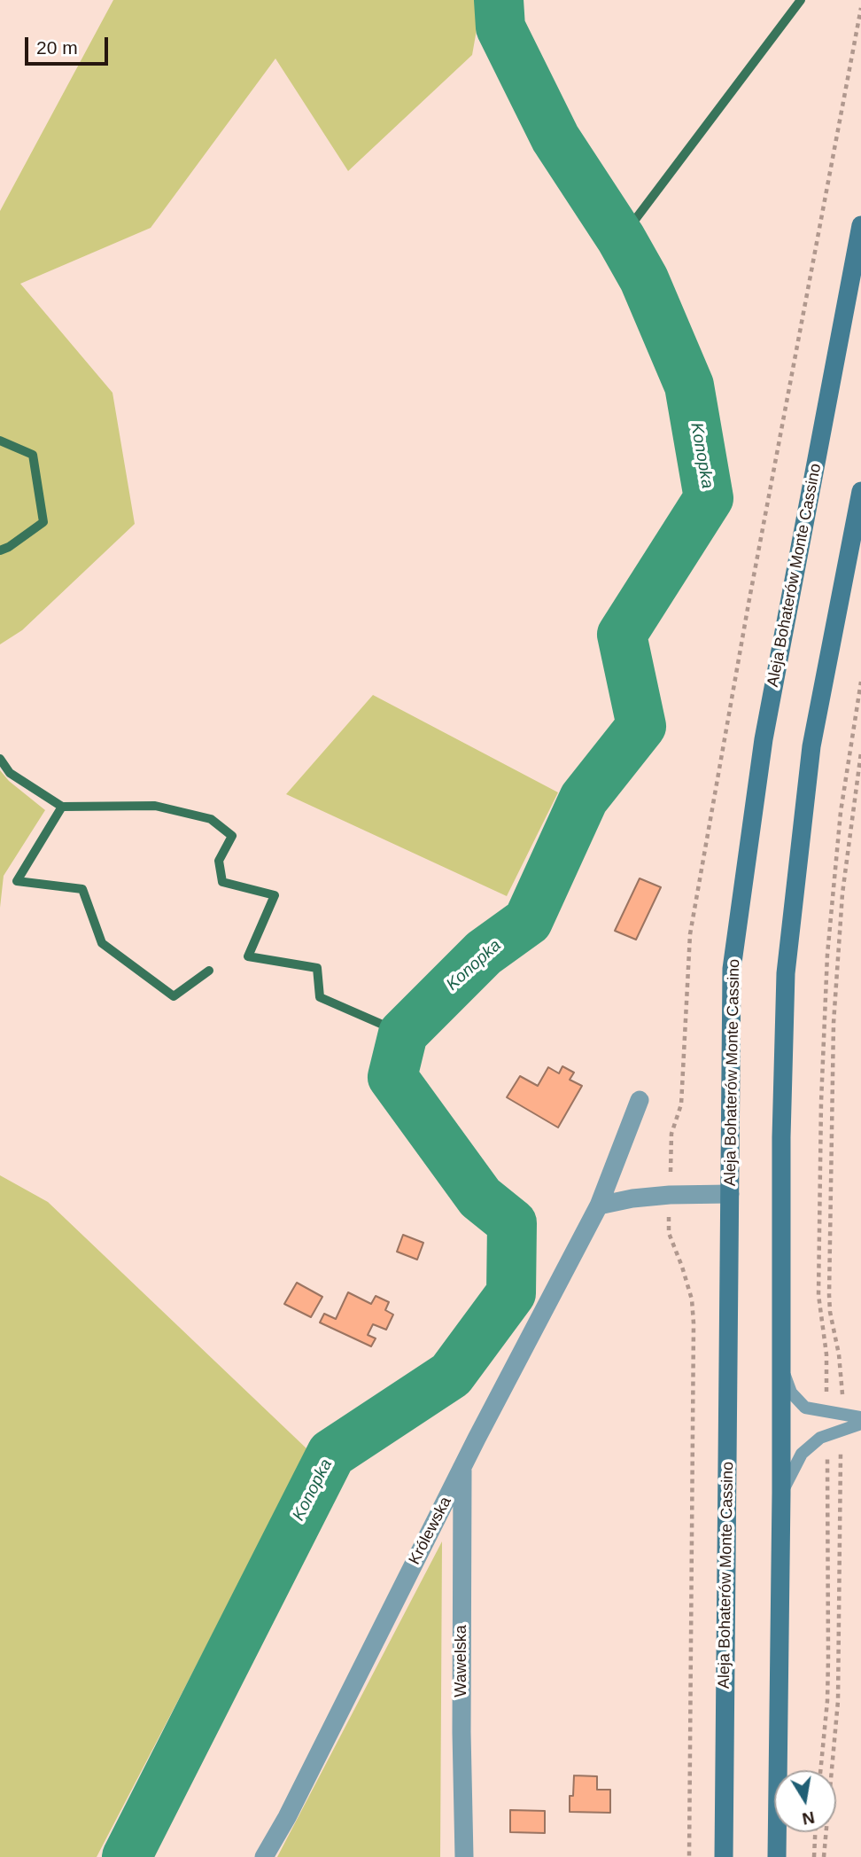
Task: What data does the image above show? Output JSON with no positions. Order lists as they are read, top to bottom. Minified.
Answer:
{"streets":{"main road":["Aleja Bohaterów Monte Cassino"],"street":["Królewska","Wawelska"]},"crossings":[["Królewska","Wawelska"]],"water":["Konopka"],"scale_bar":"20 m","north":"bottom"}
